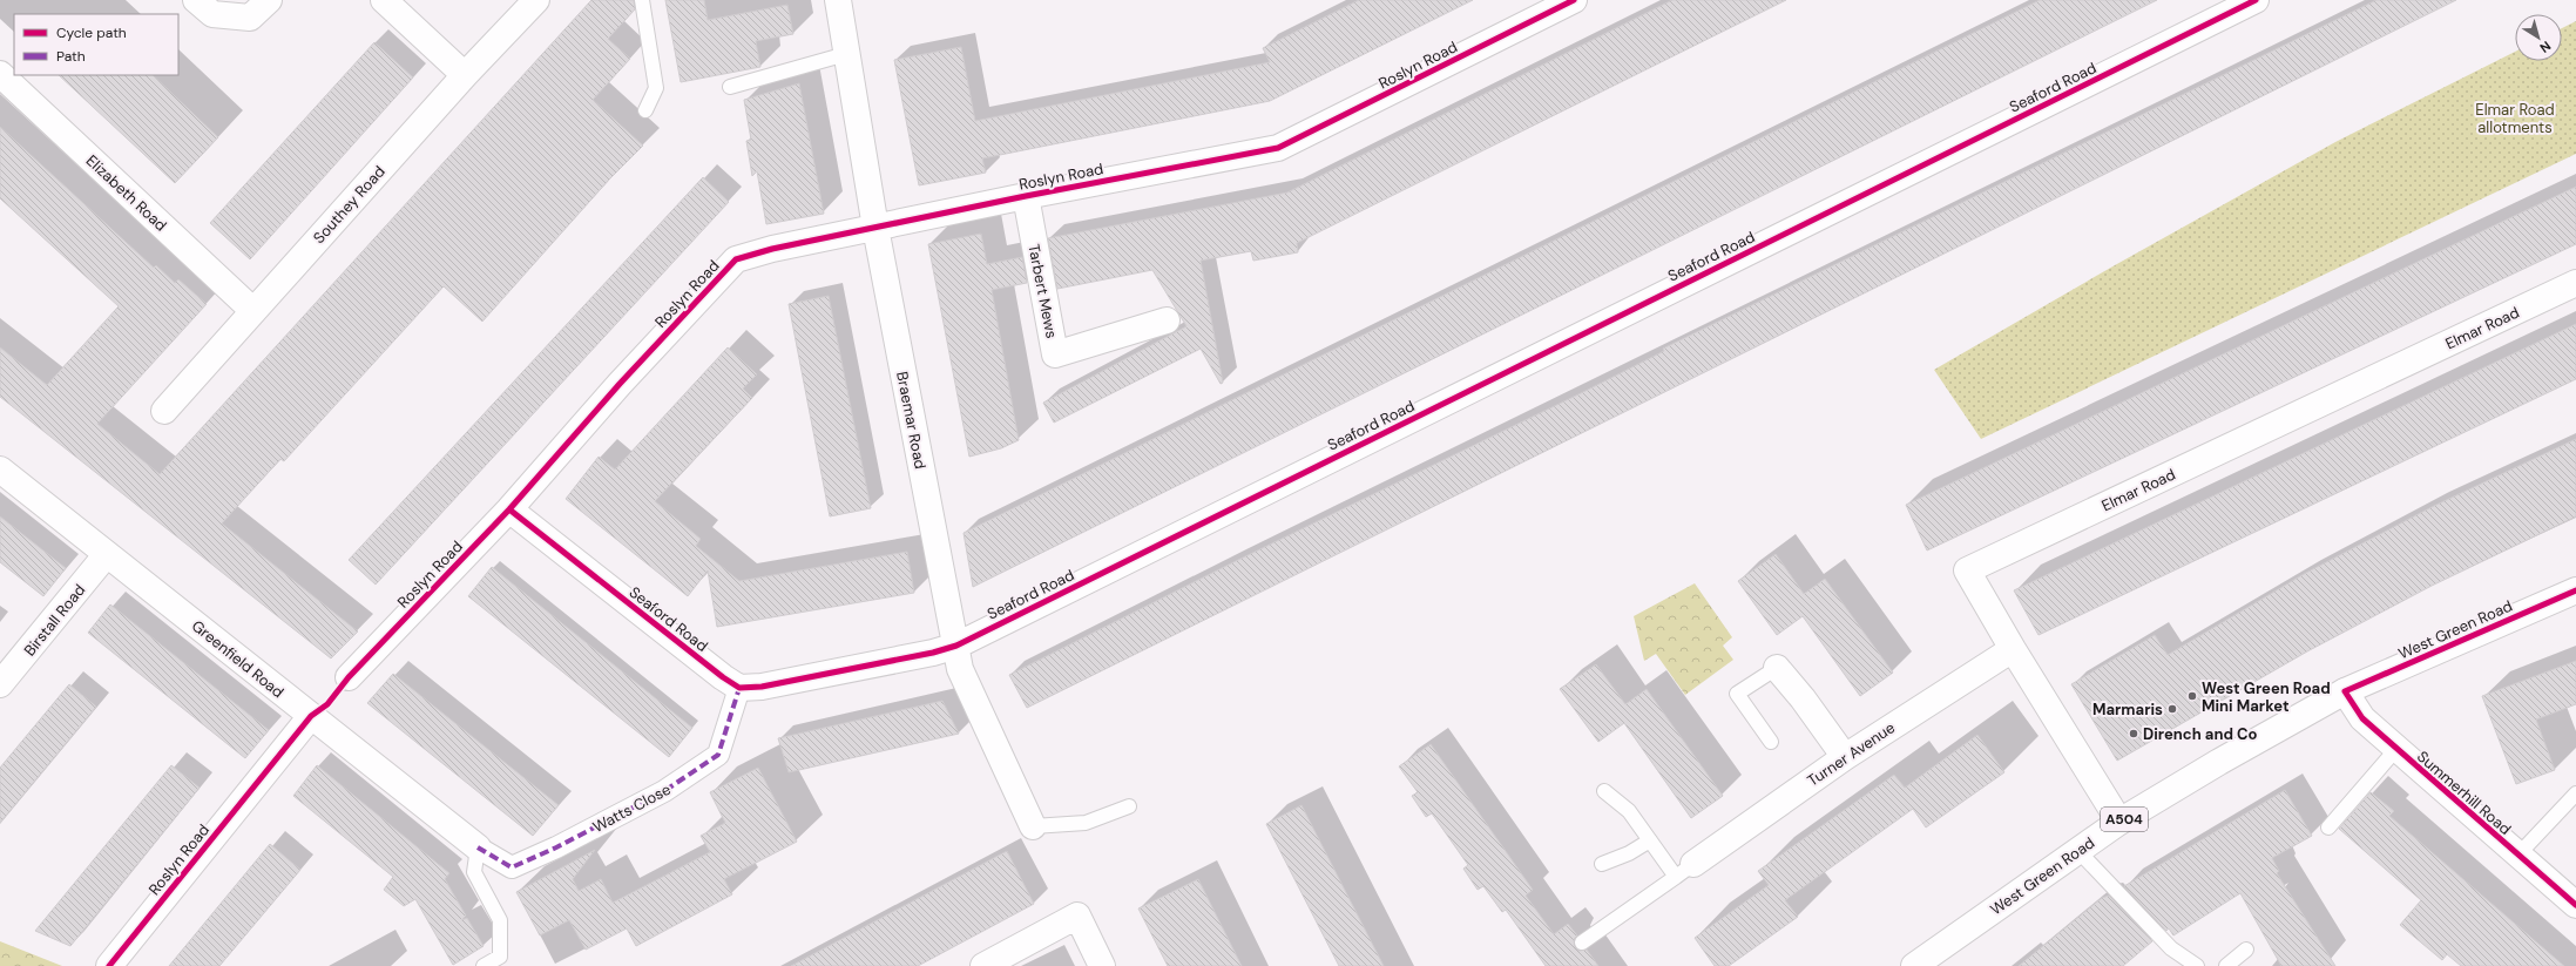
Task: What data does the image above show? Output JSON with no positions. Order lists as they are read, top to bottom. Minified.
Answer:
{"streets":{"street":["Roslyn Road","Seaford Road","Elizabeth Road","Southey Road","Tarbert Mews","Elmar Road","Braemar Road","Birstall Road","West Green Road","Greenfield Road","Turner Avenue","Summerhill Road","Watts Close","A504"]},"crossings":[["Roslyn Road","Seaford Road"],["Roslyn Road","Tarbert Mews"],["Roslyn Road","Braemar Road"],["Roslyn Road","Greenfield Road"],["Seaford Road","Braemar Road"],["Seaford Road","Watts Close"],["Elizabeth Road","Southey Road"],["Elmar Road","West Green Road"],["Elmar Road","Turner Avenue"],["Birstall Road","Greenfield Road"],["West Green Road","Summerhill Road"],["Greenfield Road","Watts Close"]],"parks":["Elmar Road allotments"],"places":["West Green Road Mini Market","Marmaris","Dirench and Co"],"legend":["Cycle path","Path"],"north":"bottom right"}
